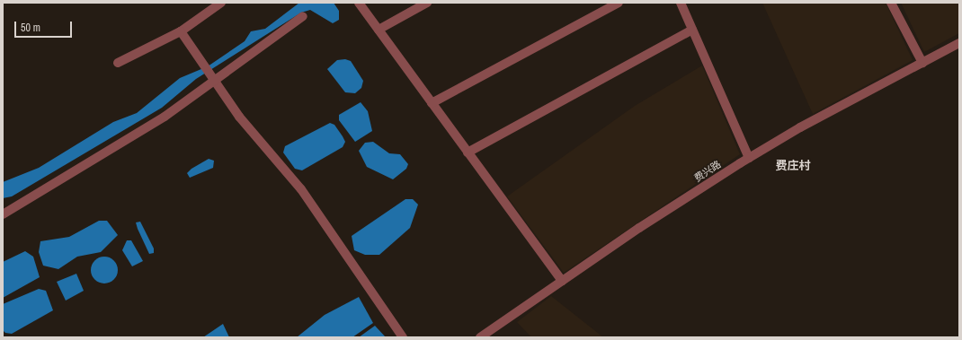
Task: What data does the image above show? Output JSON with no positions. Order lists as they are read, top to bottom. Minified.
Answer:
{"streets":{"street":["费兴路"]},"districts":["费庄村"],"scale_bar":"50 m"}
